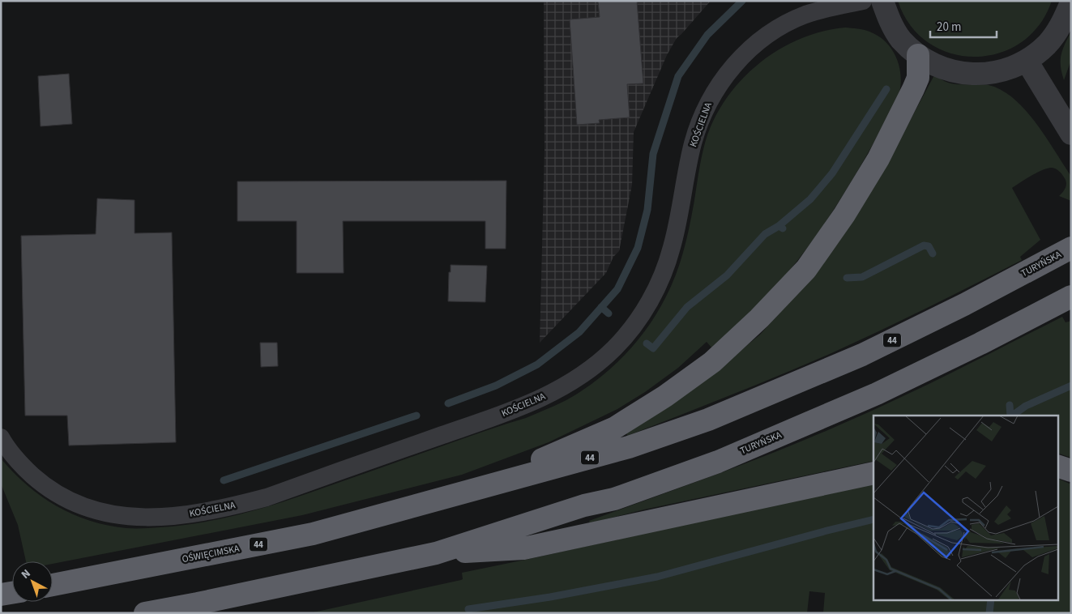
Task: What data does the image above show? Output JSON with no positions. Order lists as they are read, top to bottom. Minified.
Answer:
{"streets":{"highway":["TURYŃSKA","44","OŚWIĘCIMSKA"],"street":["KOŚCIELNA"]},"crossings":[["TURYŃSKA","OŚWIĘCIMSKA"]],"scale_bar":"20 m","north":"top left"}
